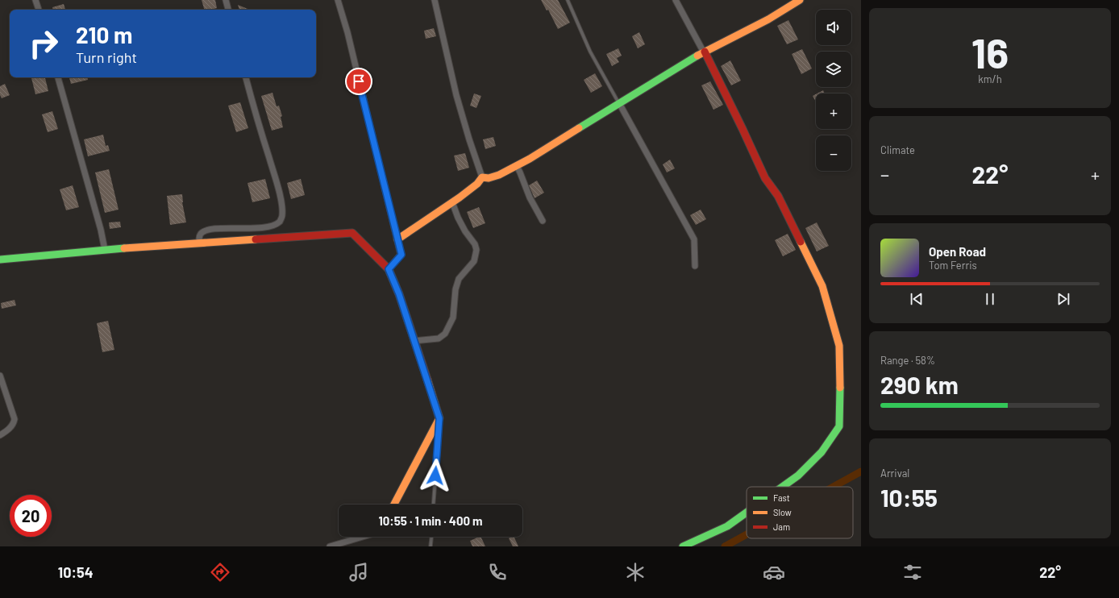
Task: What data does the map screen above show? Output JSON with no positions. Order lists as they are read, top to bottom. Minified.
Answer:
{"legend":["Fast","Slow","Jam"],"page":{"tile":[["16","km/h"],"Climate",["Range · 58%","290 km"],["Arrival","10:55"]],"map_buttons":["+","−"],"turn":["210 m","Turn right"],"heat":["−","22°","+"],"song":["Open Road","Tom Ferris"],"limit":"20","trip":"10:55 · 1 min · 400 m","tabs":["10:54","22°"]}}
